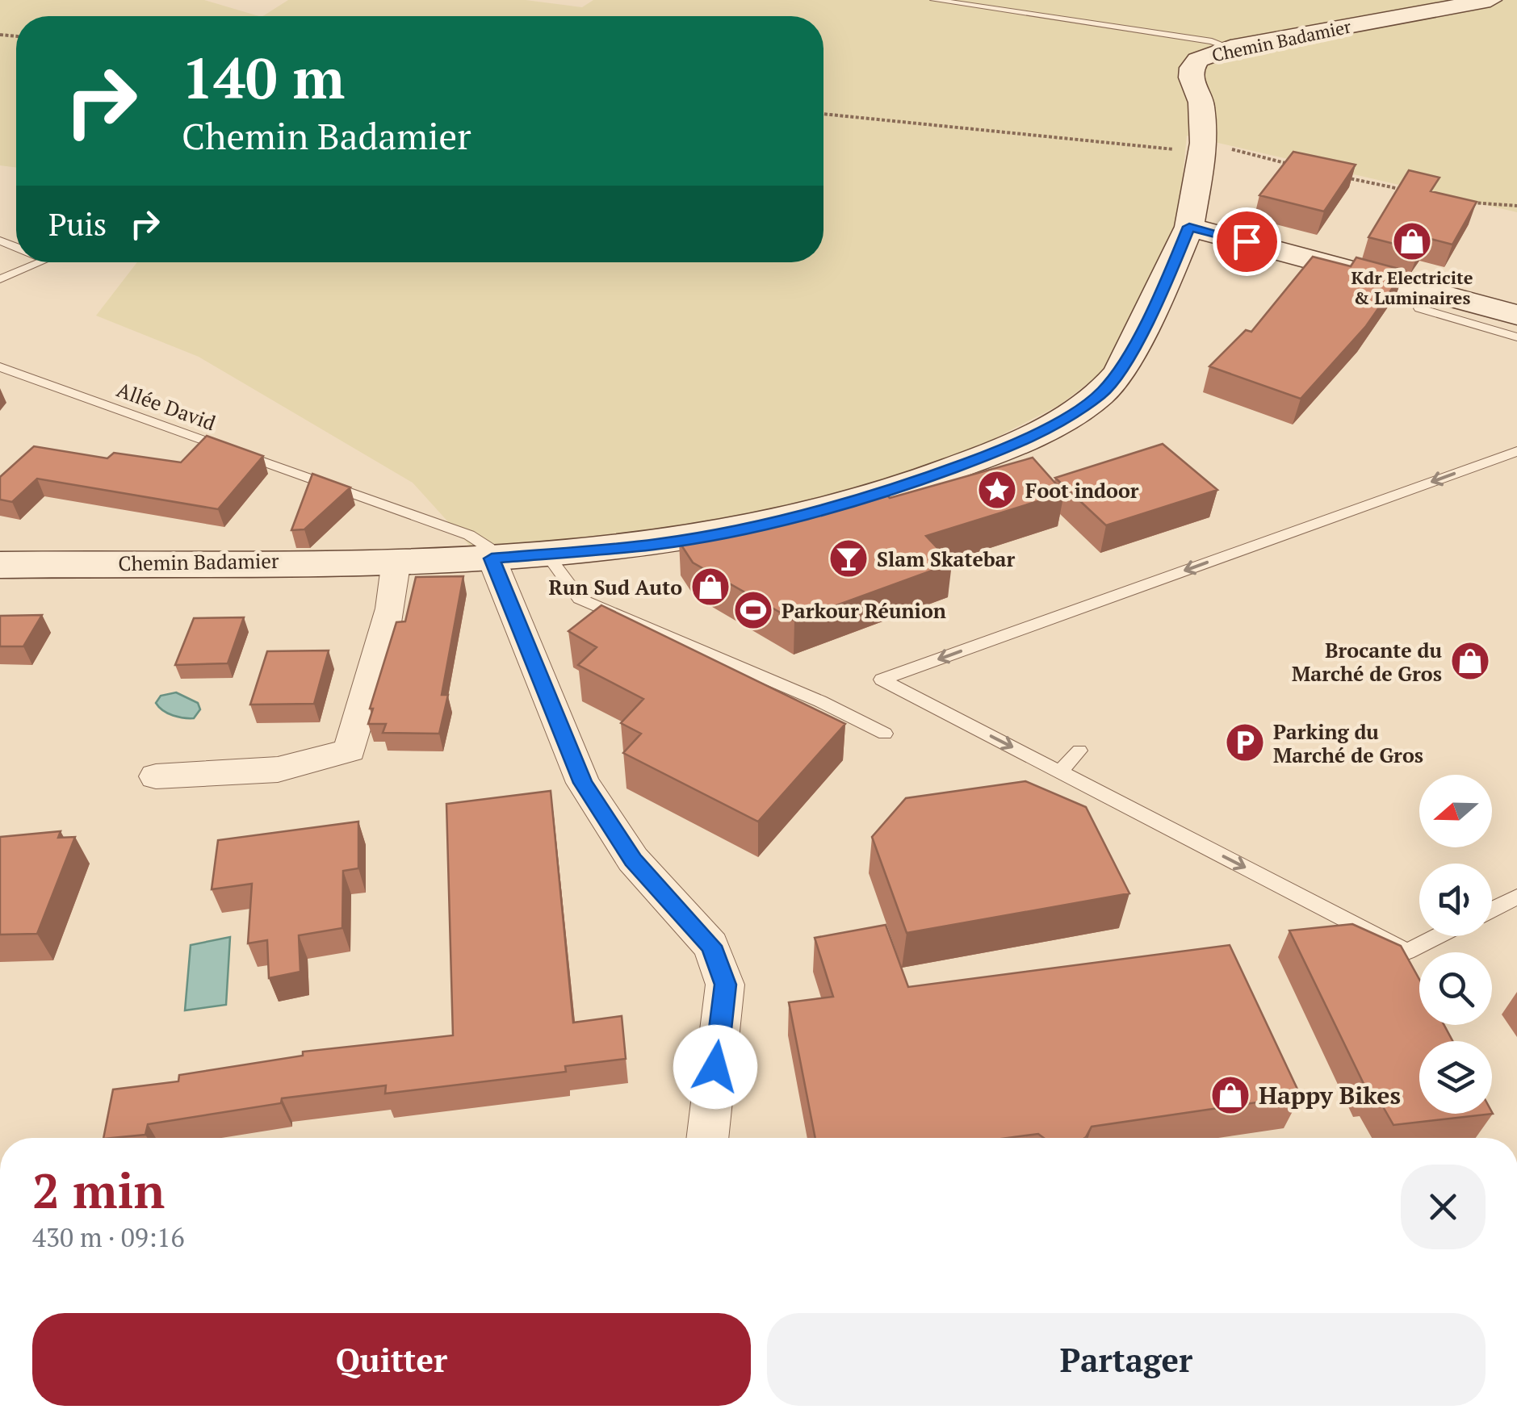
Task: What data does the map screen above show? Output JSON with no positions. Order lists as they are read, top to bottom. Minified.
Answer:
{"streets":{"street":["Chemin Badamier"],"lane":["Allée David"]},"crossings":[["Chemin Badamier","Allée David"]],"places":{"shop":["Kdr Electricite & Luminaires","Run Sud Auto","Brocante du Marché de Gros","Happy Bikes"],"place":["Foot indoor"],"bar":["Slam Skatebar"],"sports":["Parkour Réunion"],"parking":["Parking du Marché de Gros"]},"north":"left","page":{"turn":["140 m","Chemin Badamier"],"then":"Puis","heading":["2 min","430 m · 09:16"],"buttons":["Quitter","Partager"]}}
